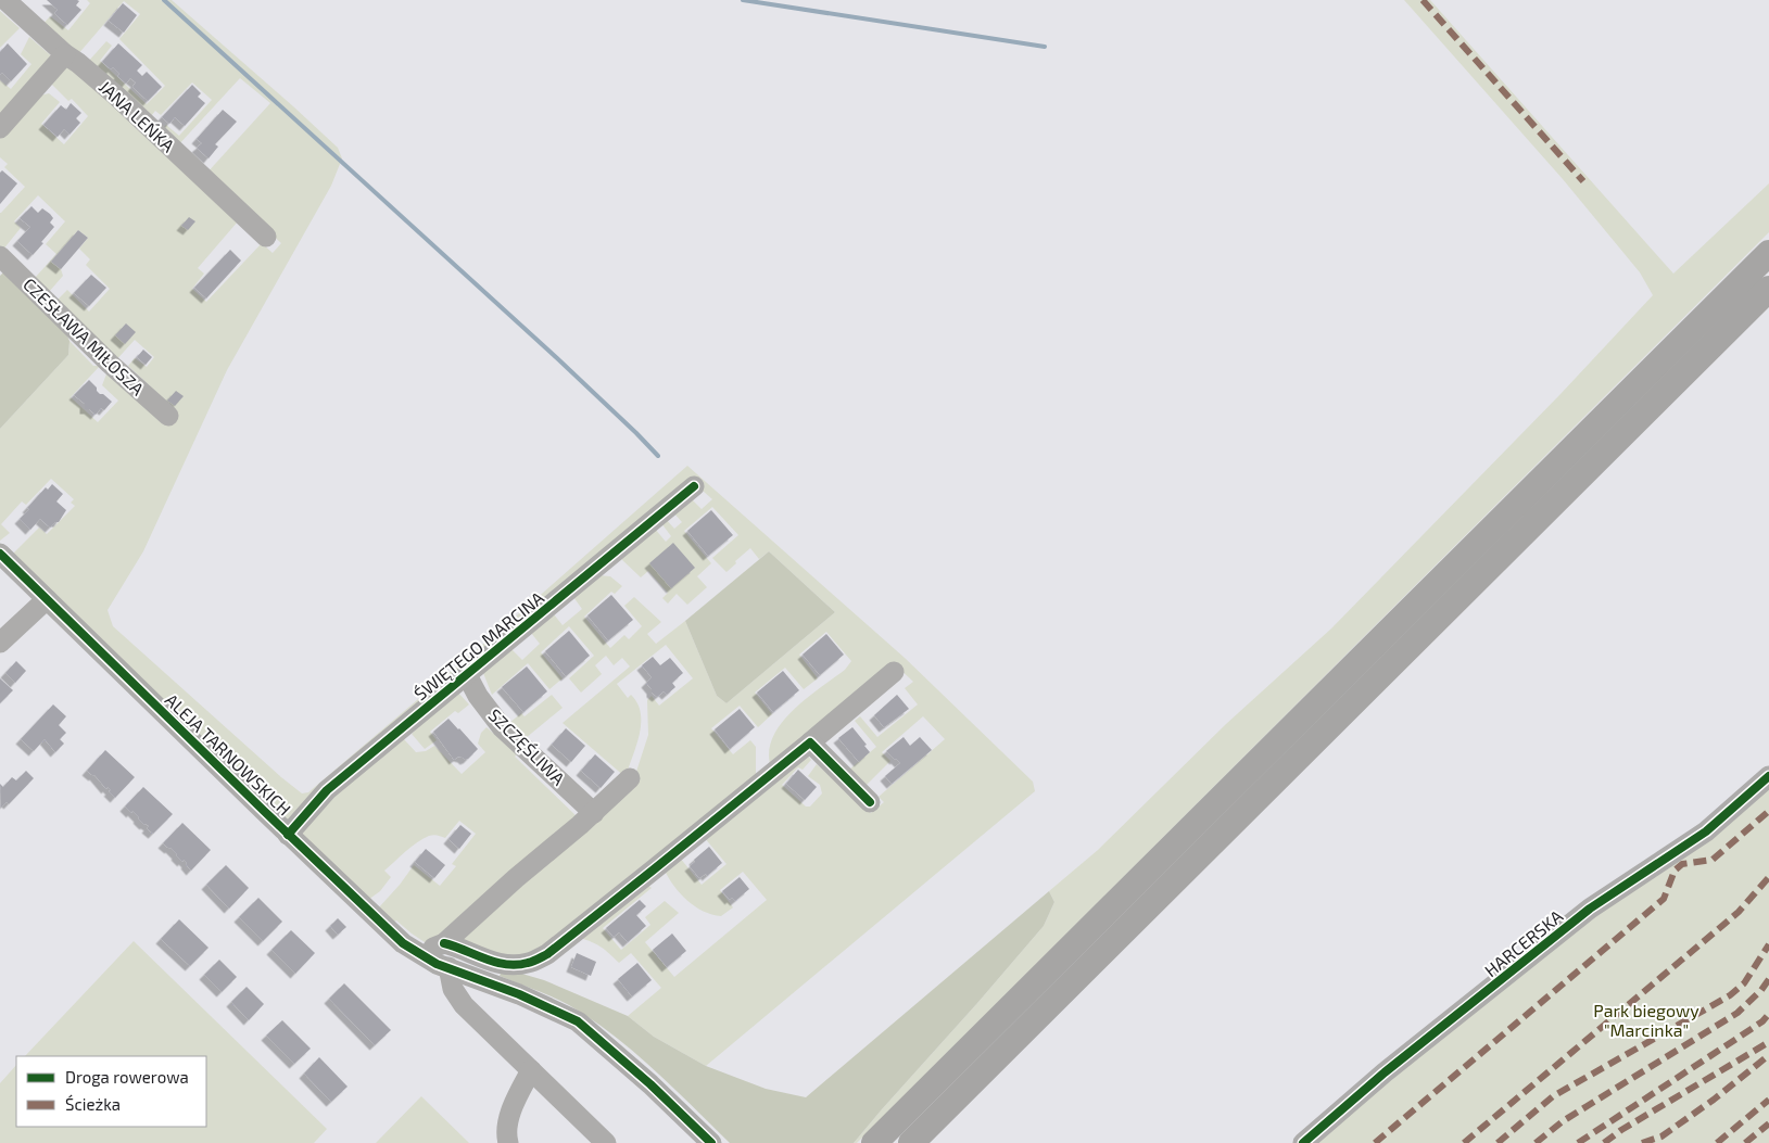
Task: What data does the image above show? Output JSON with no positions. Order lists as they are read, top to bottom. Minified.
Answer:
{"streets":{"street":["JANA LEŃKA","CZESŁAWA MIŁOSZA","ŚWIĘTEGO MARCINA","SZCZĘŚLIWA","ALEJA TARNOWSKICH","HARCERSKA"]},"crossings":[["ŚWIĘTEGO MARCINA","SZCZĘŚLIWA"],["ŚWIĘTEGO MARCINA","ALEJA TARNOWSKICH"]],"parks":["Park biegowy \"Marcinka\""],"legend":["Droga rowerowa","Ścieżka"]}
